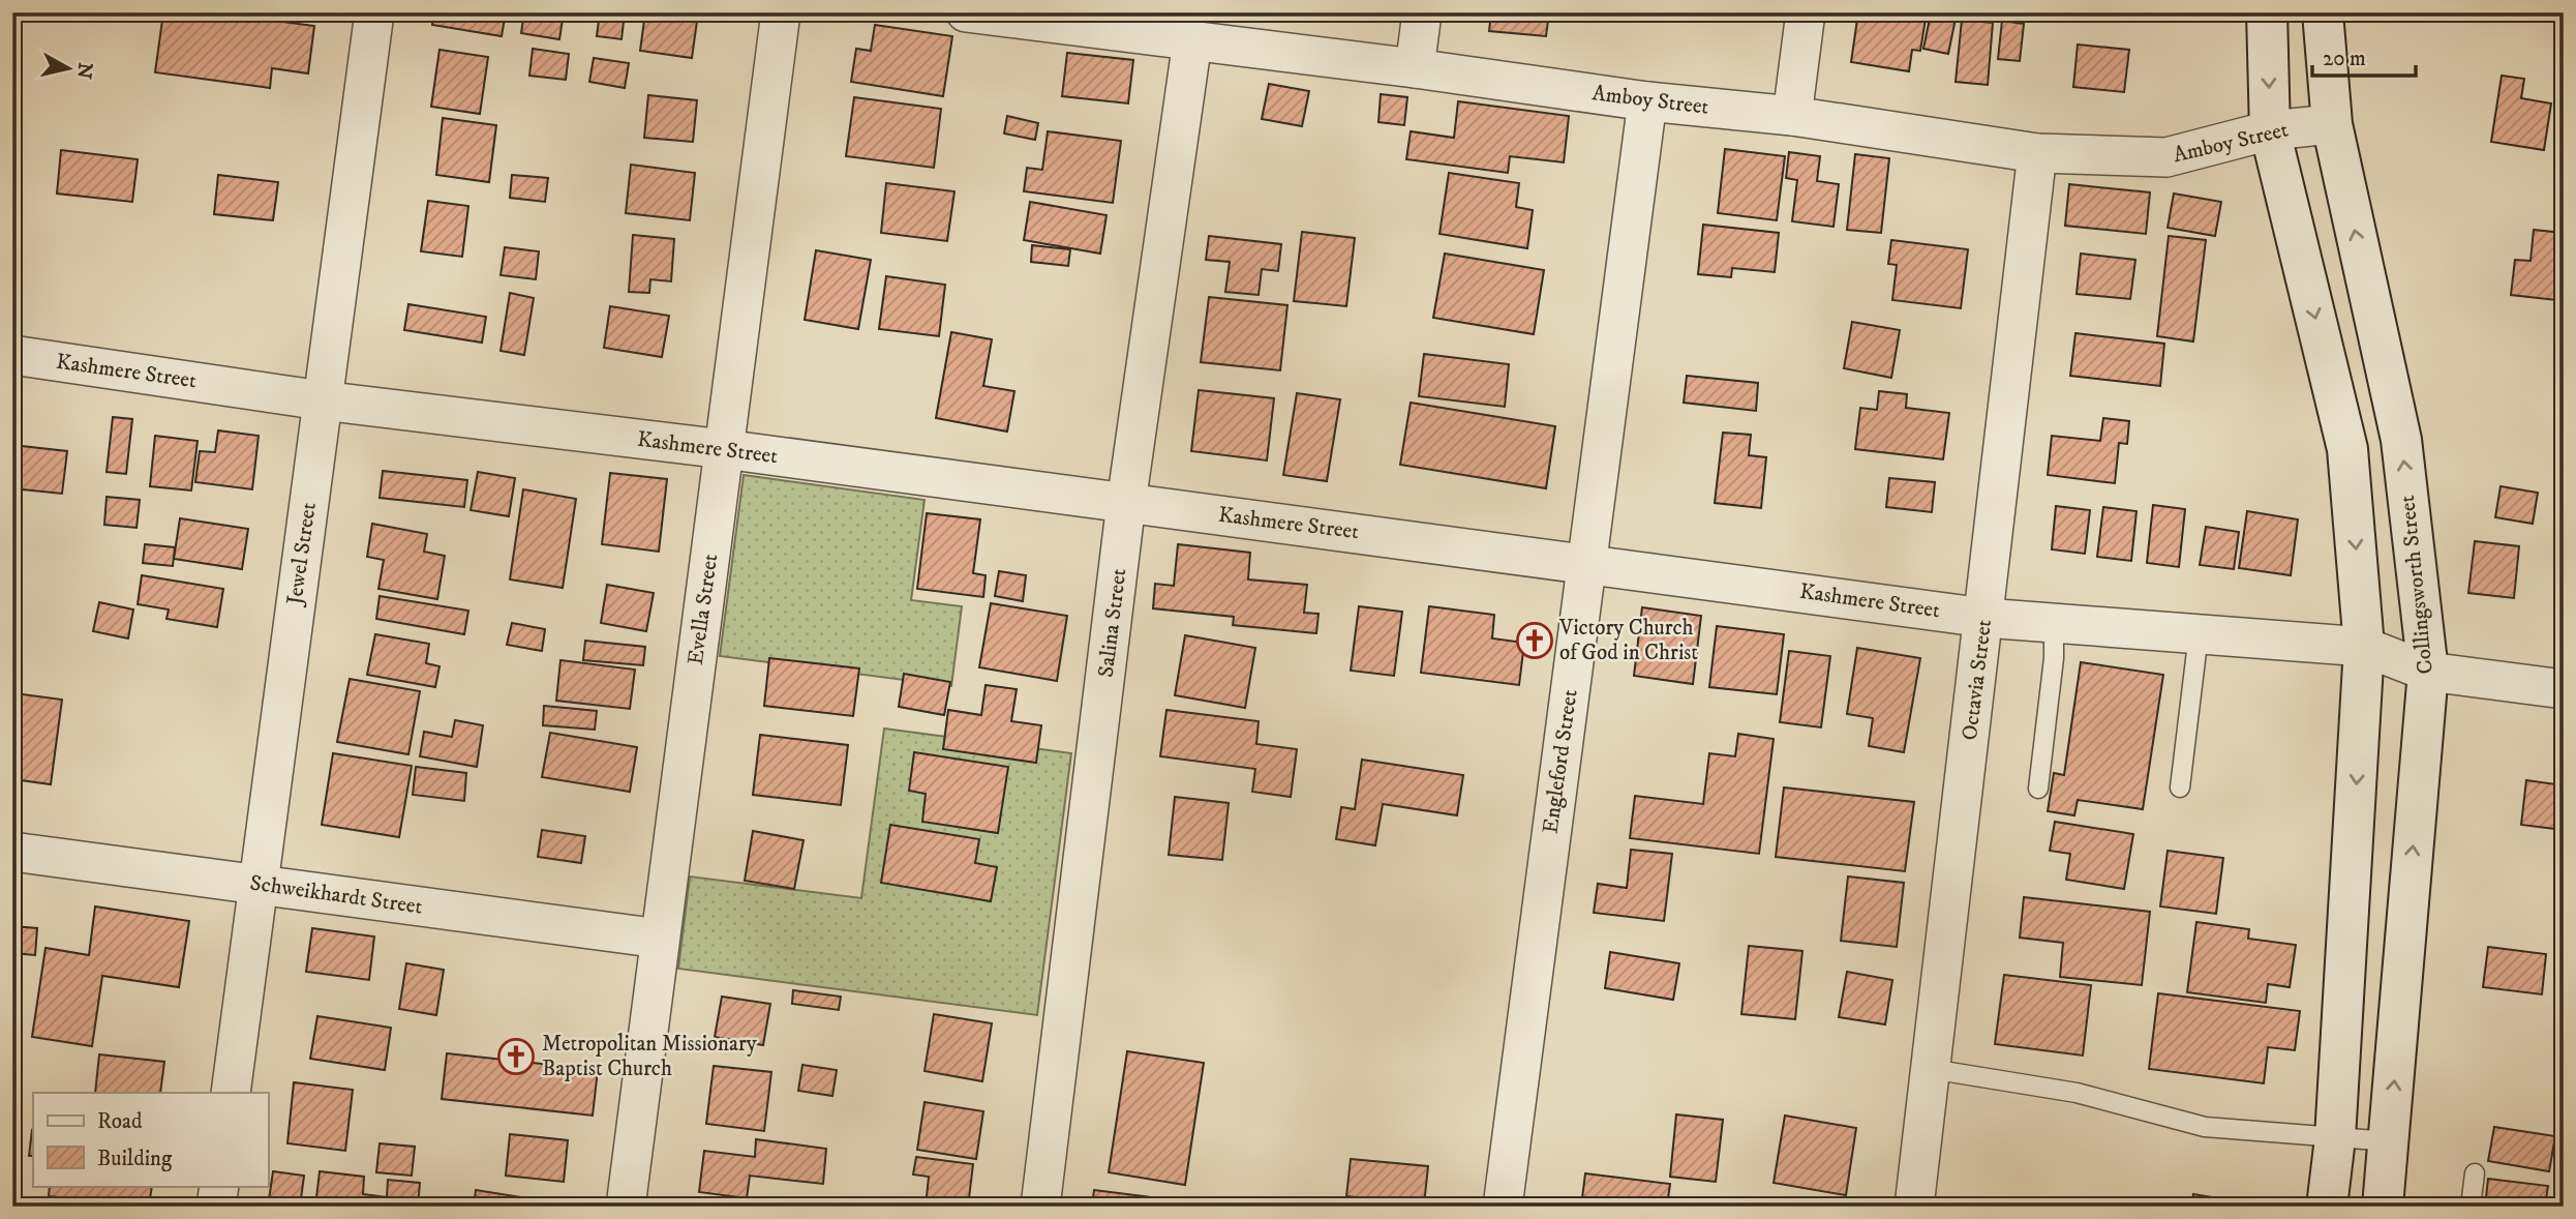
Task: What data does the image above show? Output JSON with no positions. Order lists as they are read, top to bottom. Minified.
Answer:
{"streets":{"main road":["Collingsworth Street"],"street":["Amboy Street","Kashmere Street","Jewel Street","Evella Street","Salina Street","Octavia Street","Engleford Street","Schweikhardt Street"]},"crossings":[["Amboy Street","Collingsworth Street"],["Amboy Street","Salina Street"],["Amboy Street","Octavia Street"],["Amboy Street","Engleford Street"],["Kashmere Street","Jewel Street"],["Kashmere Street","Collingsworth Street"],["Kashmere Street","Evella Street"],["Kashmere Street","Salina Street"],["Kashmere Street","Octavia Street"],["Kashmere Street","Engleford Street"],["Jewel Street","Schweikhardt Street"],["Evella Street","Schweikhardt Street"]],"places":{"church":["Victory Church of God in Christ","Metropolitan Missionary Baptist Church"]},"legend":["Road","Building"],"scale_bar":"20 m","north":"right"}
